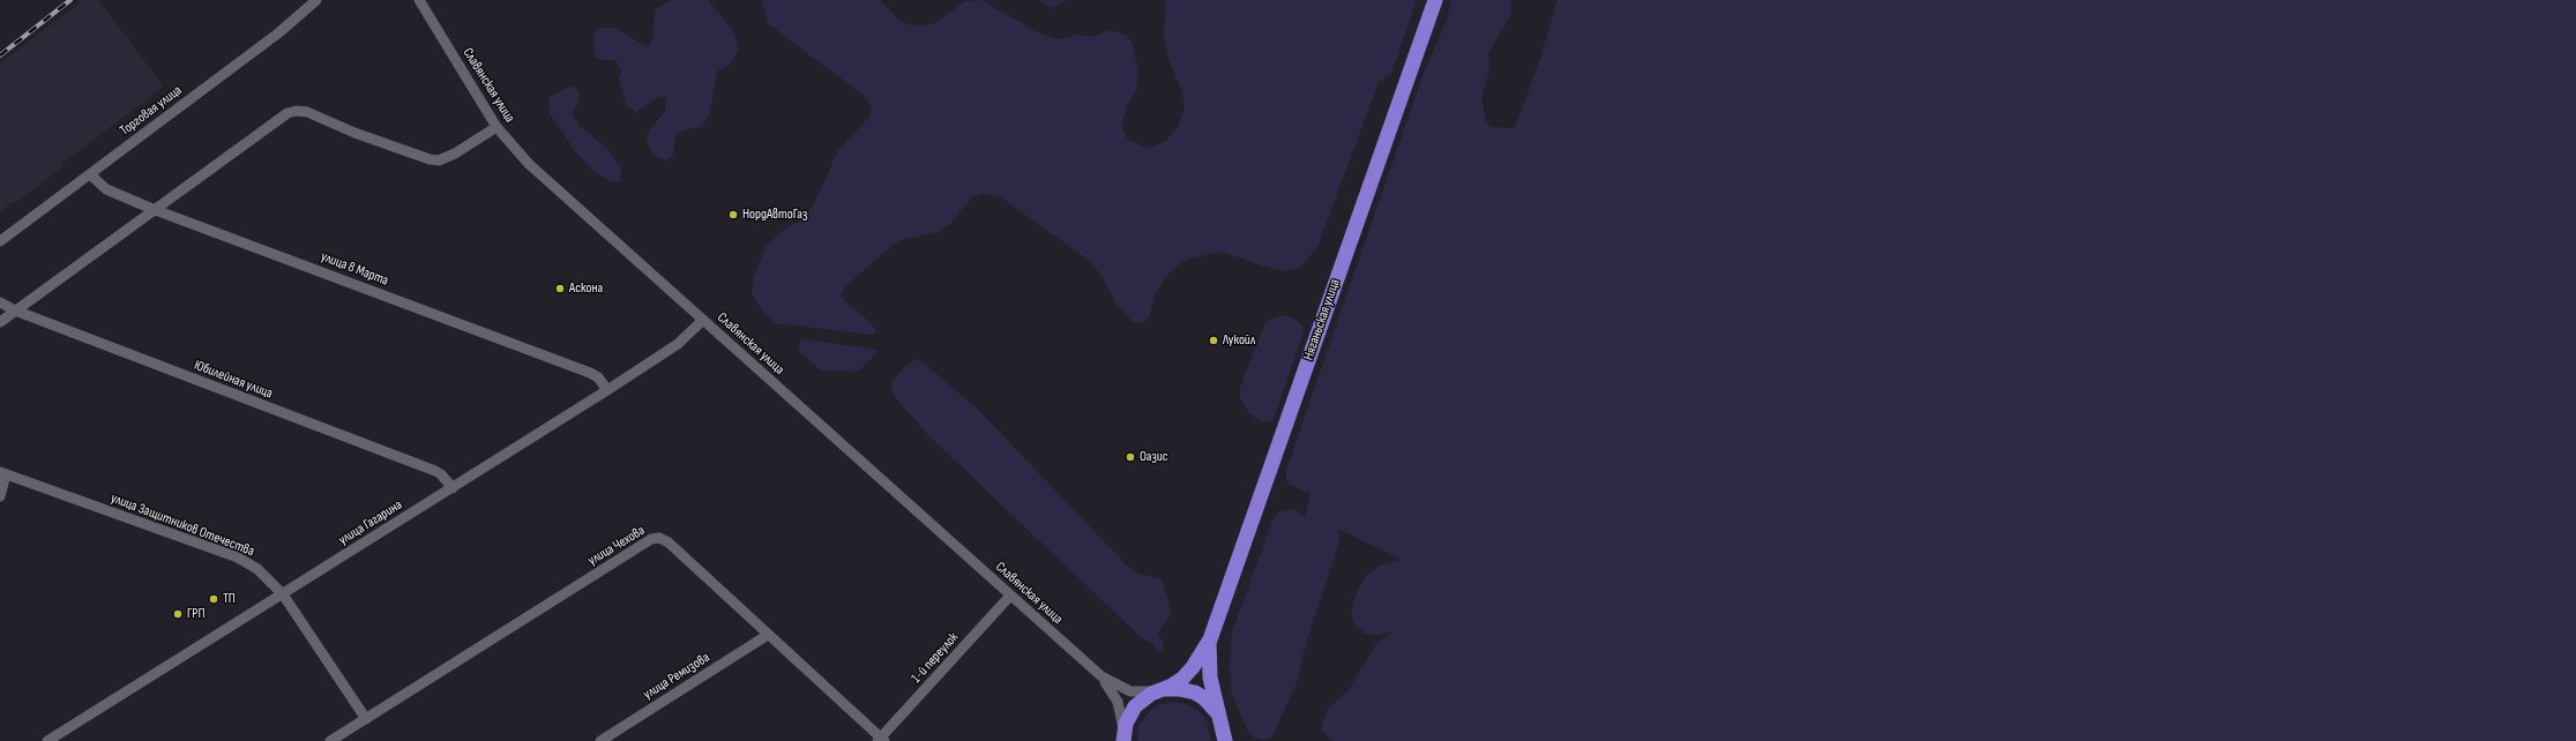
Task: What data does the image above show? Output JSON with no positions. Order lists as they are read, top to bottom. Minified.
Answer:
{"streets":{"highway":["Няганьская улица"],"street":["Славянская улица","Торговая улица","улица 8 Марта","Юбилейная улица","улица Гагарина","улица Защитников Отечества","улица Чехова","1-й переулок","улица Ремизова"]},"crossings":[["Славянская улица","улица Гагарина"],["Славянская улица","1-й переулок"],["Торговая улица","улица 8 Марта"],["улица 8 Марта","улица Гагарина"],["Юбилейная улица","улица Гагарина"],["улица Гагарина","улица Защитников Отечества"],["улица Защитников Отечества","улица Чехова"],["улица Чехова","1-й переулок"],["улица Чехова","улица Ремизова"]],"places":["НордАвтоГаз","Аскона","Лукойл","Оазис","ТП","ГРП"]}
